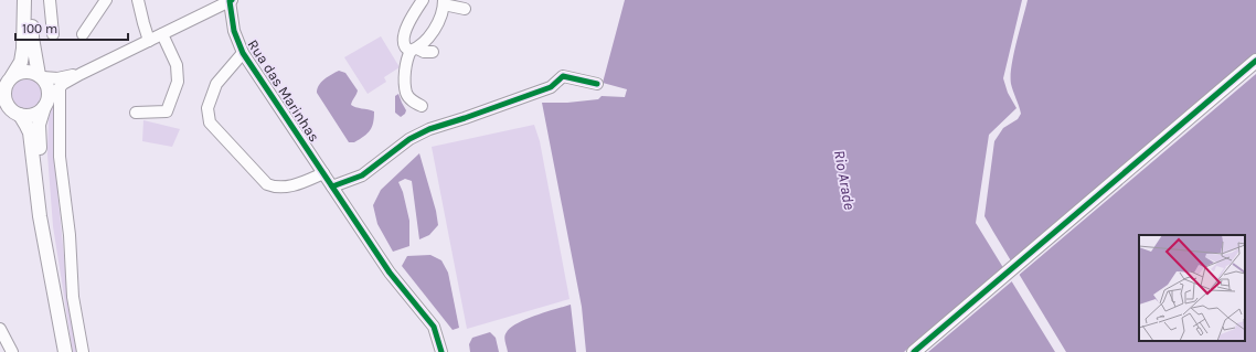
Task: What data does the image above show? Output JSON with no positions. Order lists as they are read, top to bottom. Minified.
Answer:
{"streets":{"street":["Rua das Marinhas"]},"water":["Rio Arade"],"scale_bar":"100 m"}
